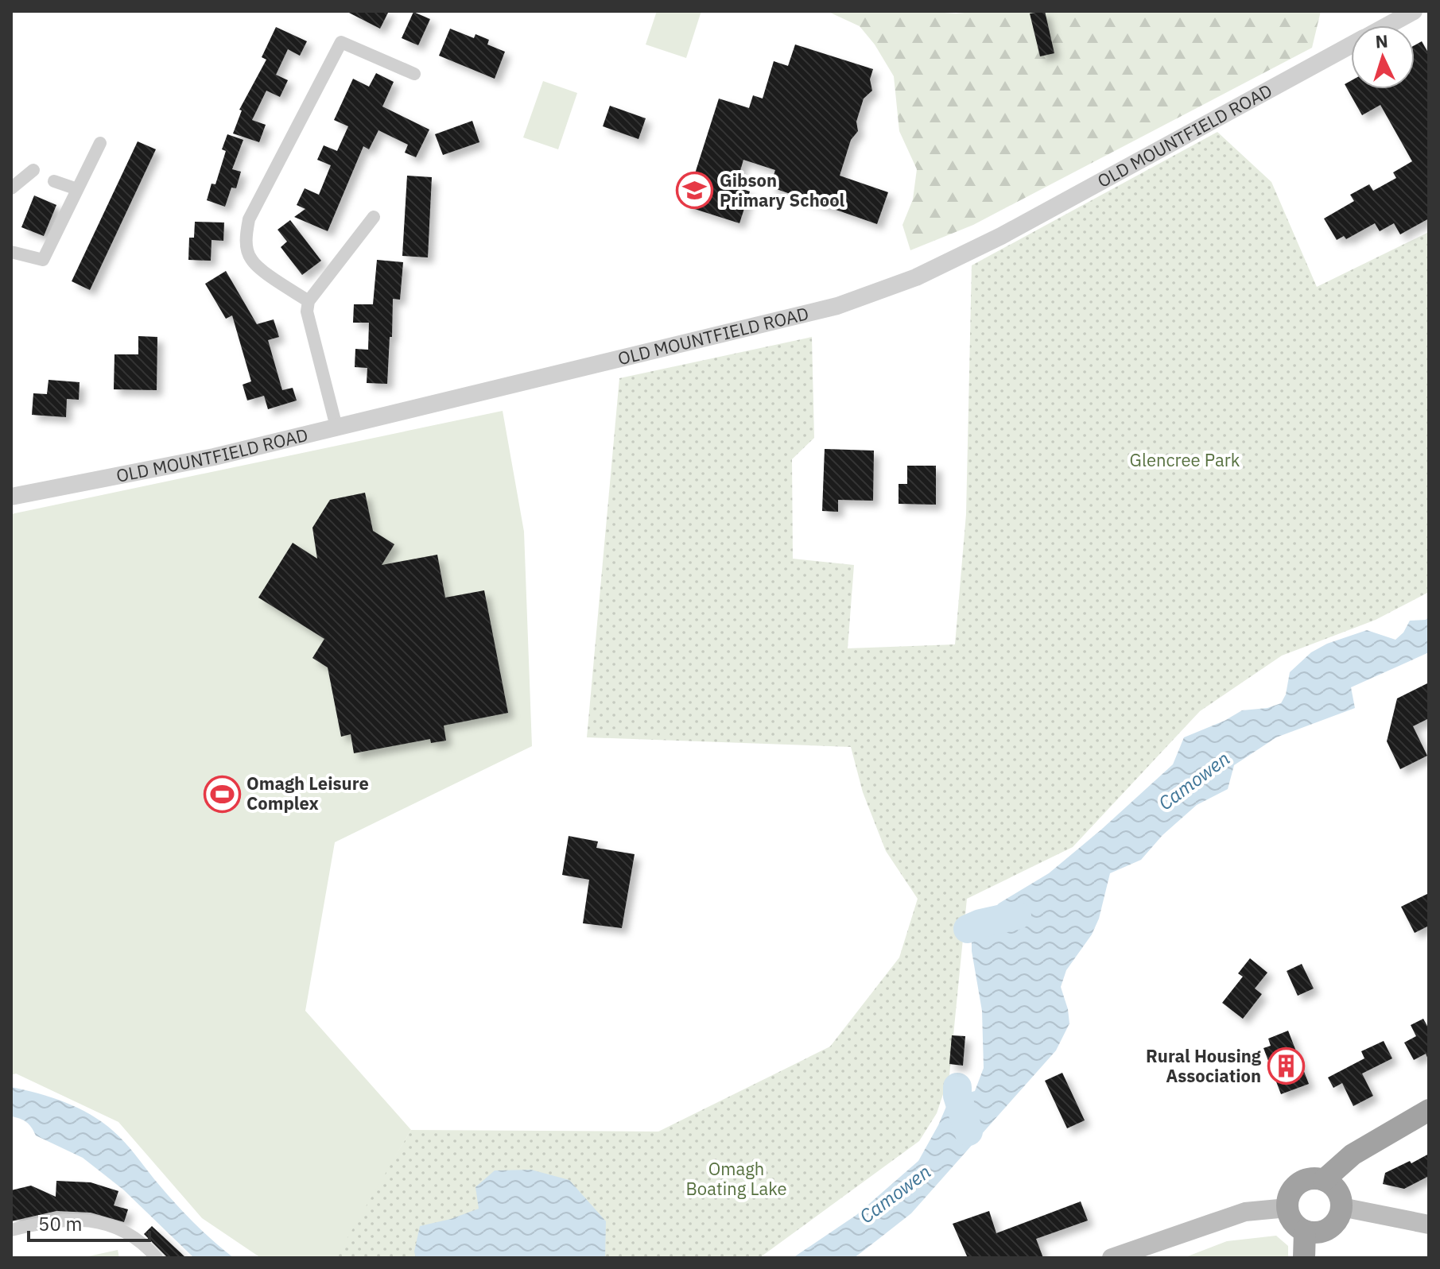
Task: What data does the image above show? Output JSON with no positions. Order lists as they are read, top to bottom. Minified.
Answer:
{"streets":{"street":["OLD MOUNTFIELD ROAD"]},"water":["Camowen"],"parks":["Glencree Park","Omagh Boating Lake"],"places":{"school or university":["Gibson Primary School"],"sports":["Omagh Leisure Complex"],"building":["Rural Housing Association"]},"scale_bar":"50 m","north":"top"}
